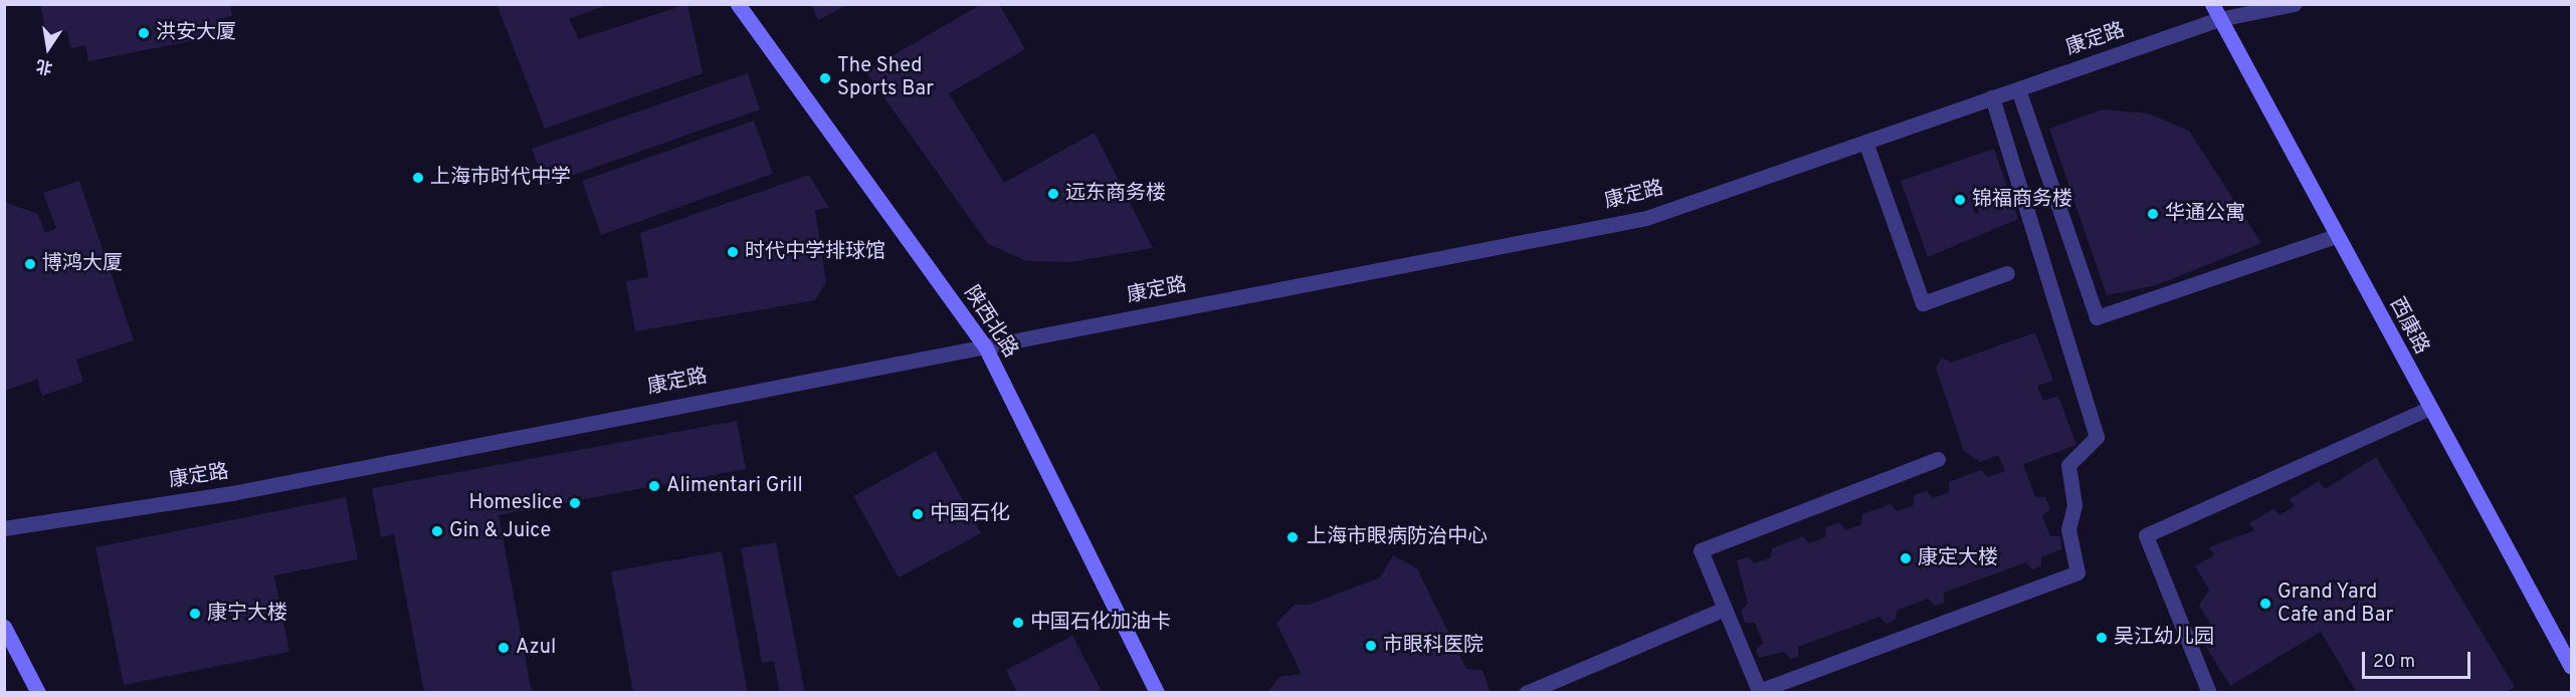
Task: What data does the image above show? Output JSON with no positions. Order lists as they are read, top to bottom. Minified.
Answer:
{"streets":{"main road":["陕西北路","西康路"],"street":["康定路"]},"crossings":[["康定路","陕西北路"],["康定路","西康路"]],"places":["洪安大厦","The Shed Sports Bar","上海市时代中学","远东商务楼","锦福商务楼","华通公寓","时代中学排球馆","博鸿大厦","Alimentari Grill","Homeslice","中国石化","Gin & Juice","上海市眼病防治中心","康定大楼","Grand Yard Cafe and Bar","康宁大楼","中国石化加油卡","吴江幼儿园","市眼科医院","Azul"],"scale_bar":"20 m","north":"bottom"}
